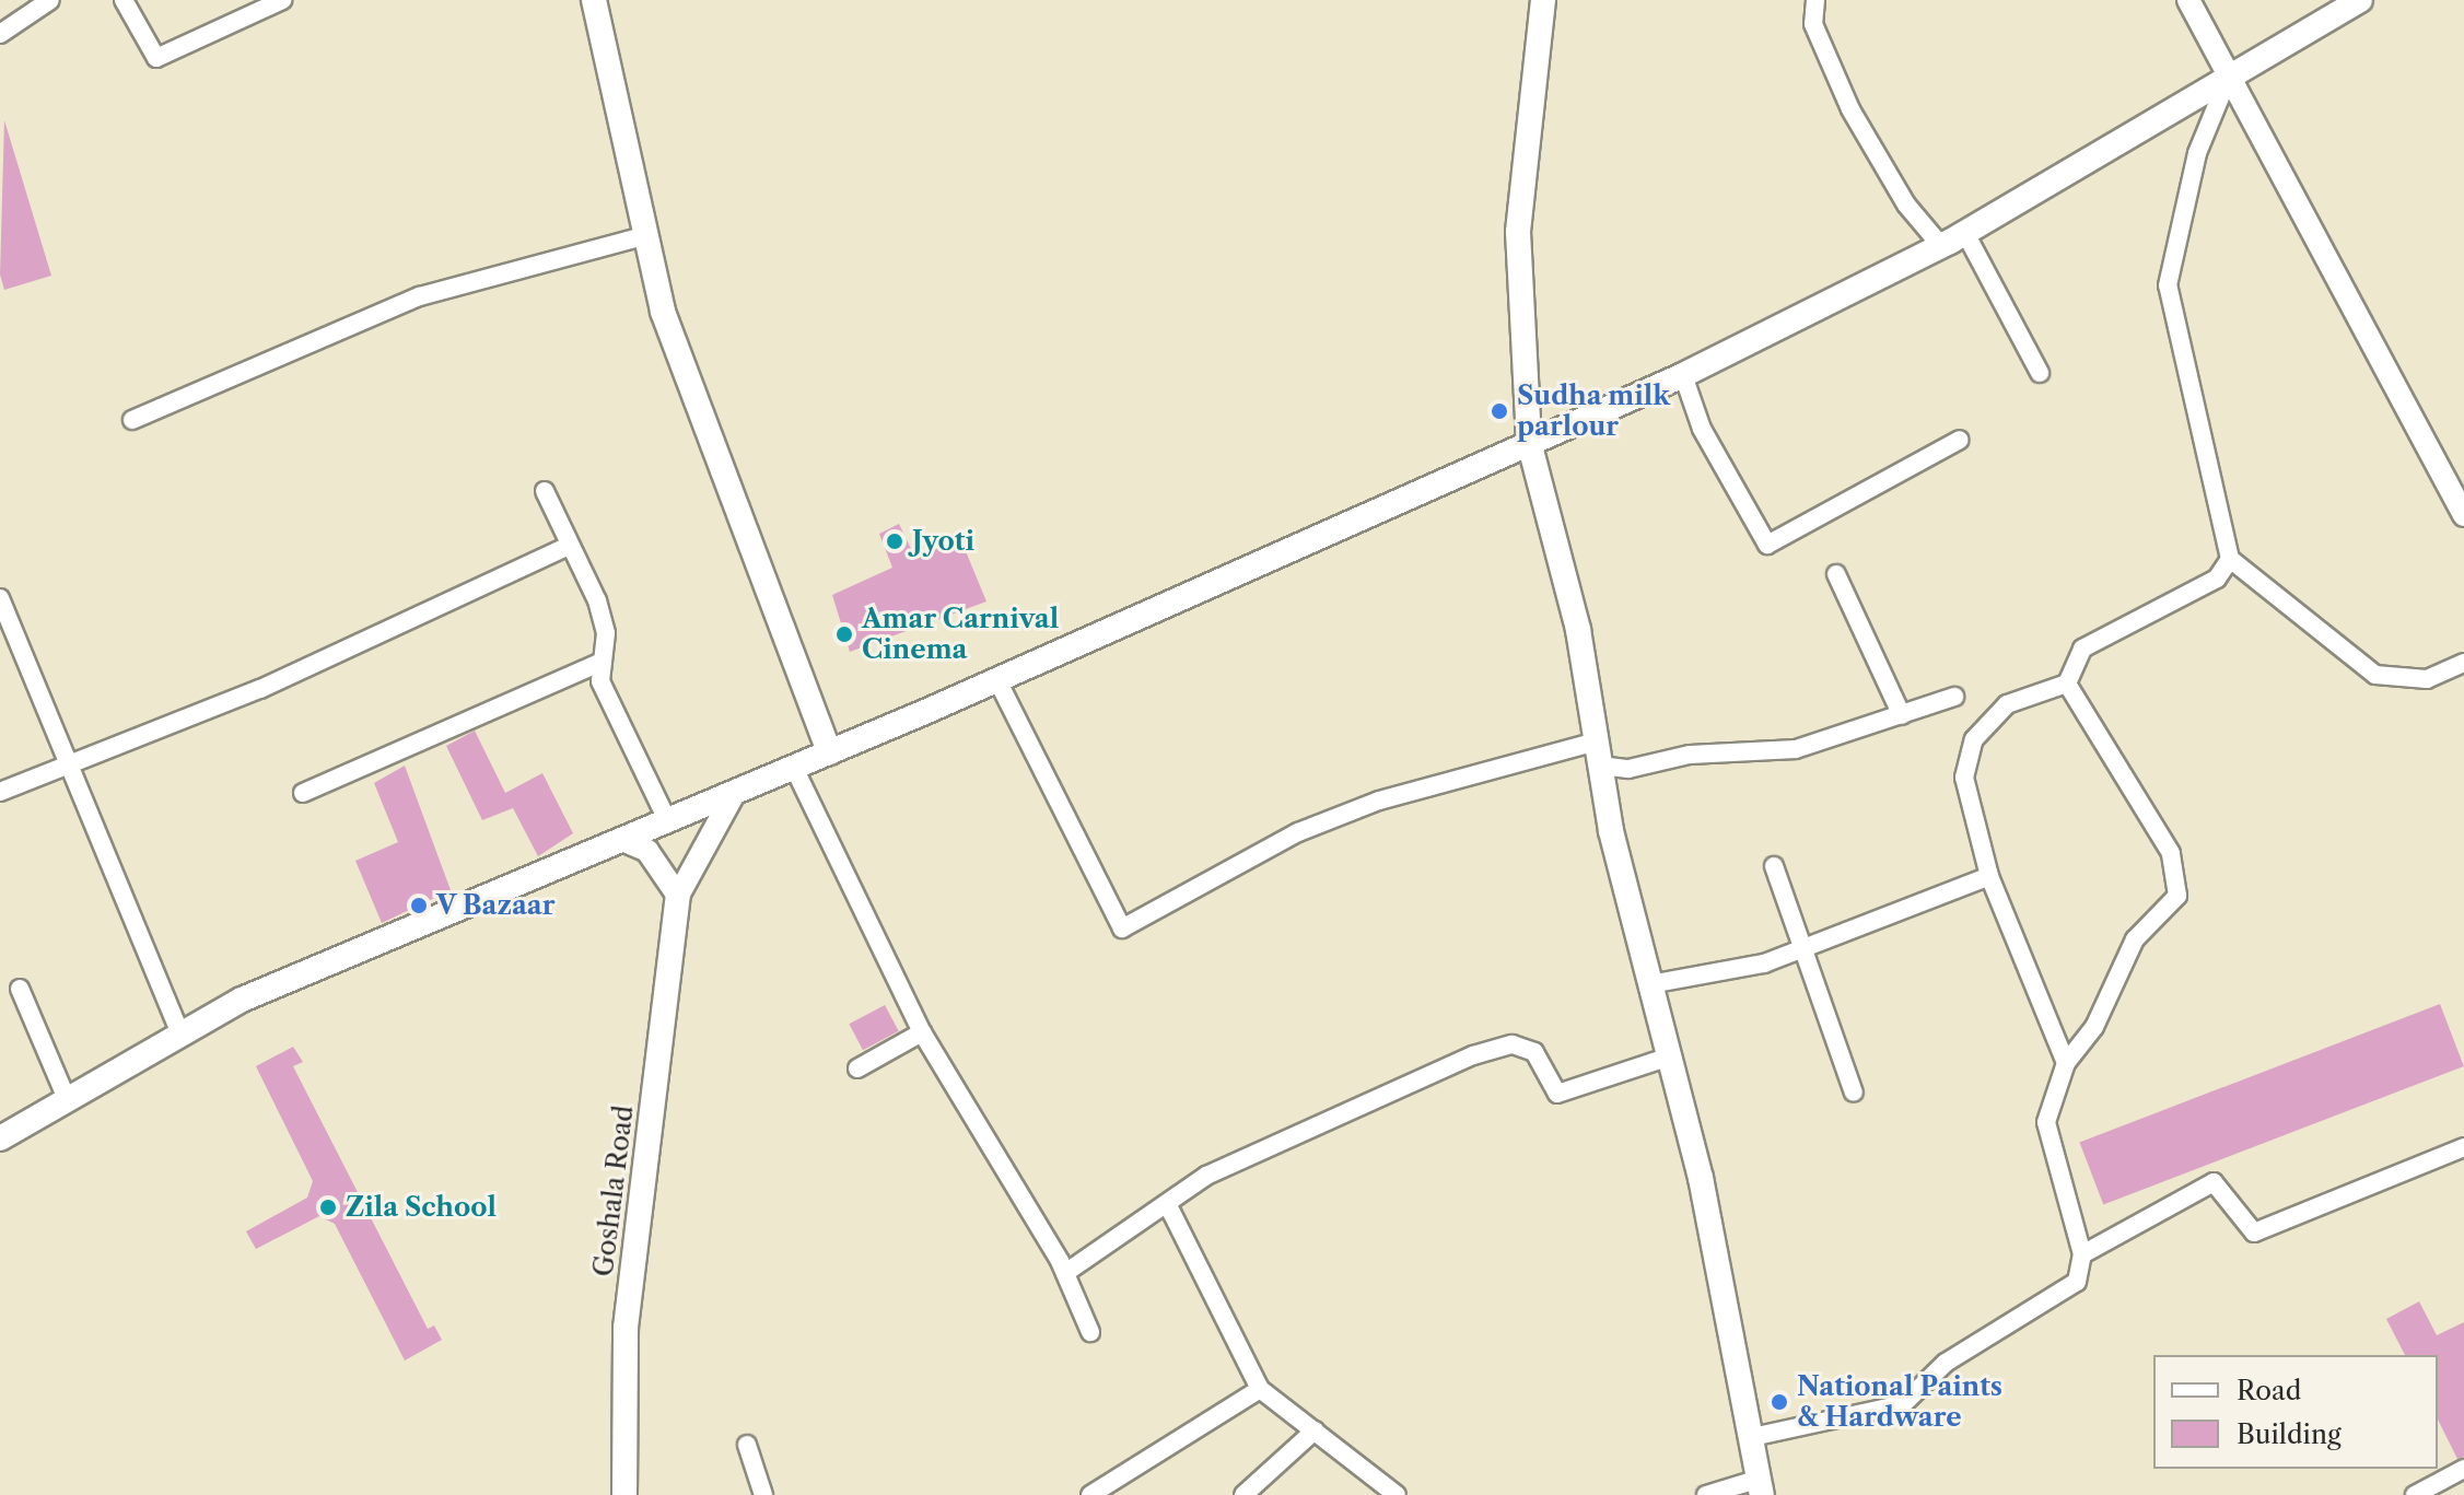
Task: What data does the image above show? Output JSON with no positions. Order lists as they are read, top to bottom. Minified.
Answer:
{"streets":{"main road":["Goshala Road"]},"places":["Sudha milk parlour","Jyoti","Amar Carnival Cinema","V Bazaar","Zila School","National Paints & Hardware"],"legend":["Road","Building"]}
